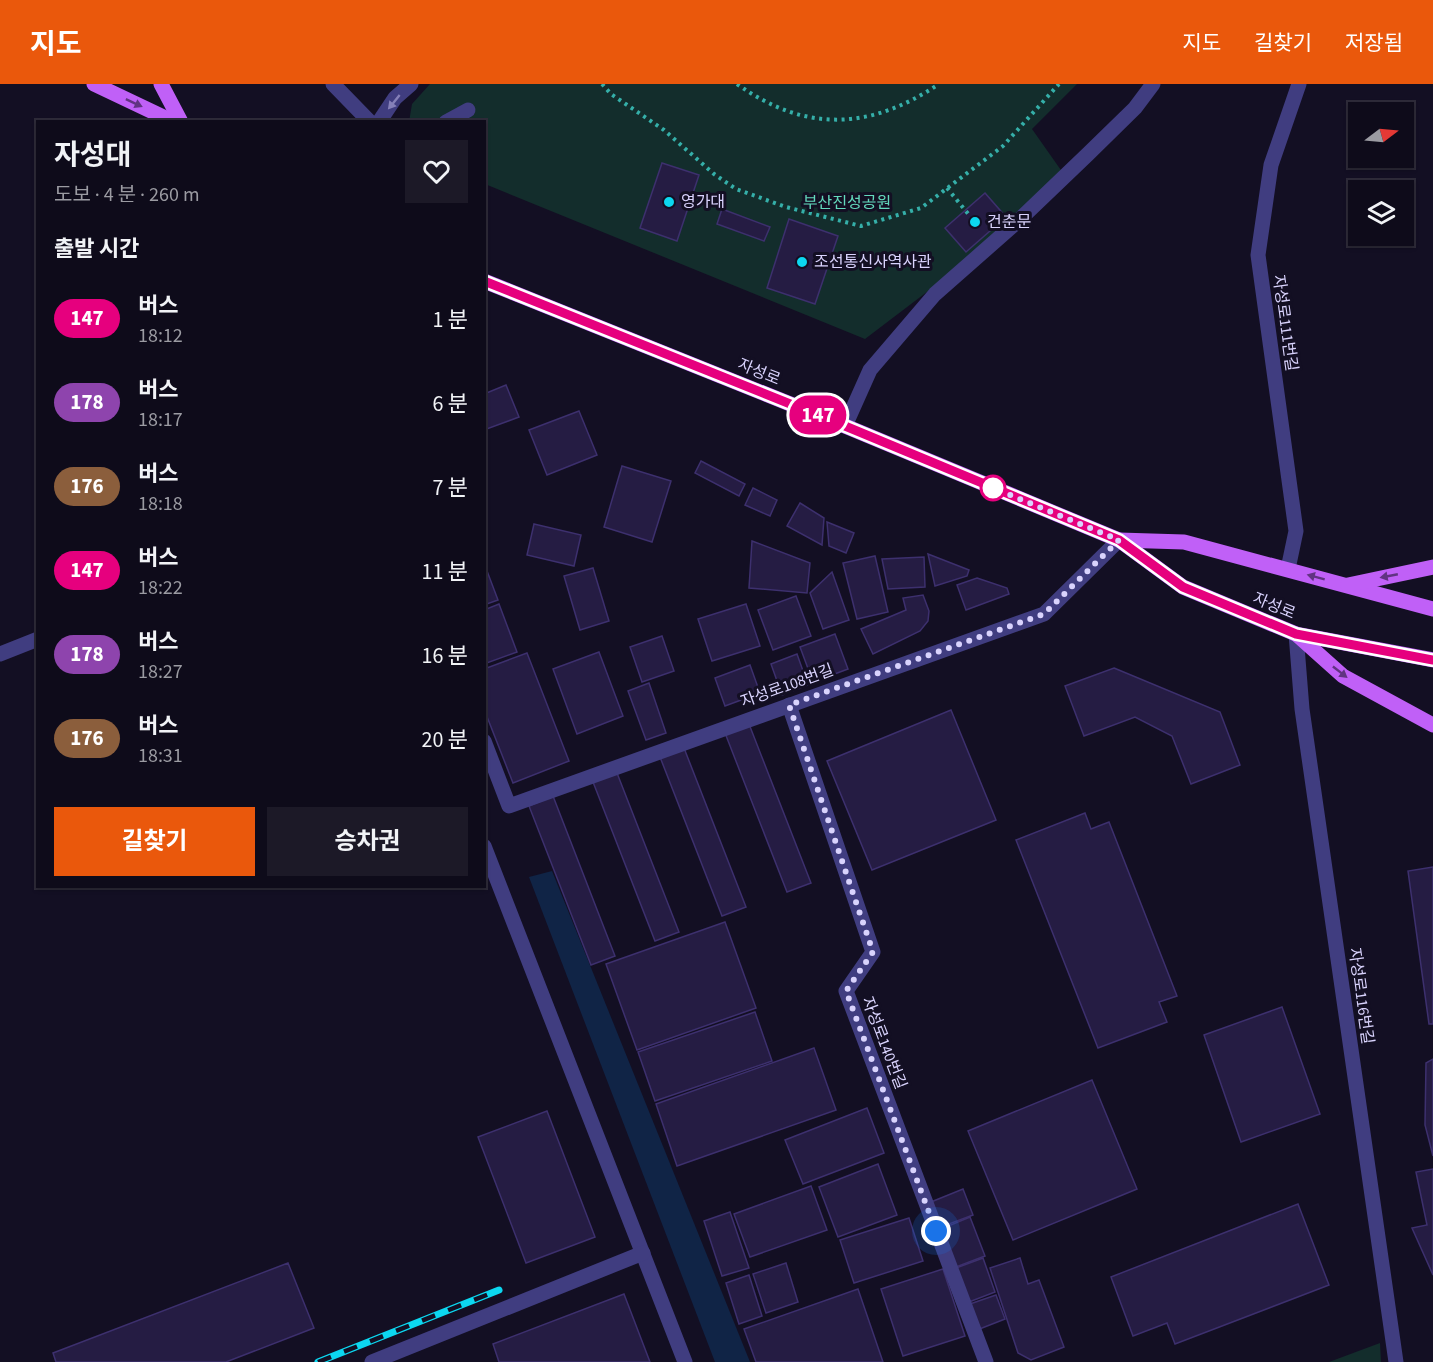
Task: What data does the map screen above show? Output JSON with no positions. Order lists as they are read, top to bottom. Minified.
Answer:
{"streets":{"main road":["자성로"],"street":["자성로111번길","자성로108번길","자성로116번길","자성로140번길"]},"crossings":[["자성로111번길","자성로"],["자성로","자성로108번길"],["자성로","자성로116번길"],["자성로108번길","자성로140번길"]],"parks":["부산진성공원"],"places":["영가대","건춘문","조선통신사역사관"],"lines":["bus line 147"],"north":"right","page":{"header":"지도","nav":["지도","길찾기","저장됨"],"on_map":"147","heading":[["자성대","도보 · 4 분 · 260 m"],"출발 시간"],"list":[{"mark":"147","name":"버스","note":"18:12","value":"1 분"},{"mark":"178","name":"버스","note":"18:17","value":"6 분"},{"mark":"176","name":"버스","note":"18:18","value":"7 분"},{"mark":"147","name":"버스","note":"18:22","value":"11 분"},{"mark":"178","name":"버스","note":"18:27","value":"16 분"},{"mark":"176","name":"버스","note":"18:31","value":"20 분"}],"buttons":["길찾기","승차권"]}}
